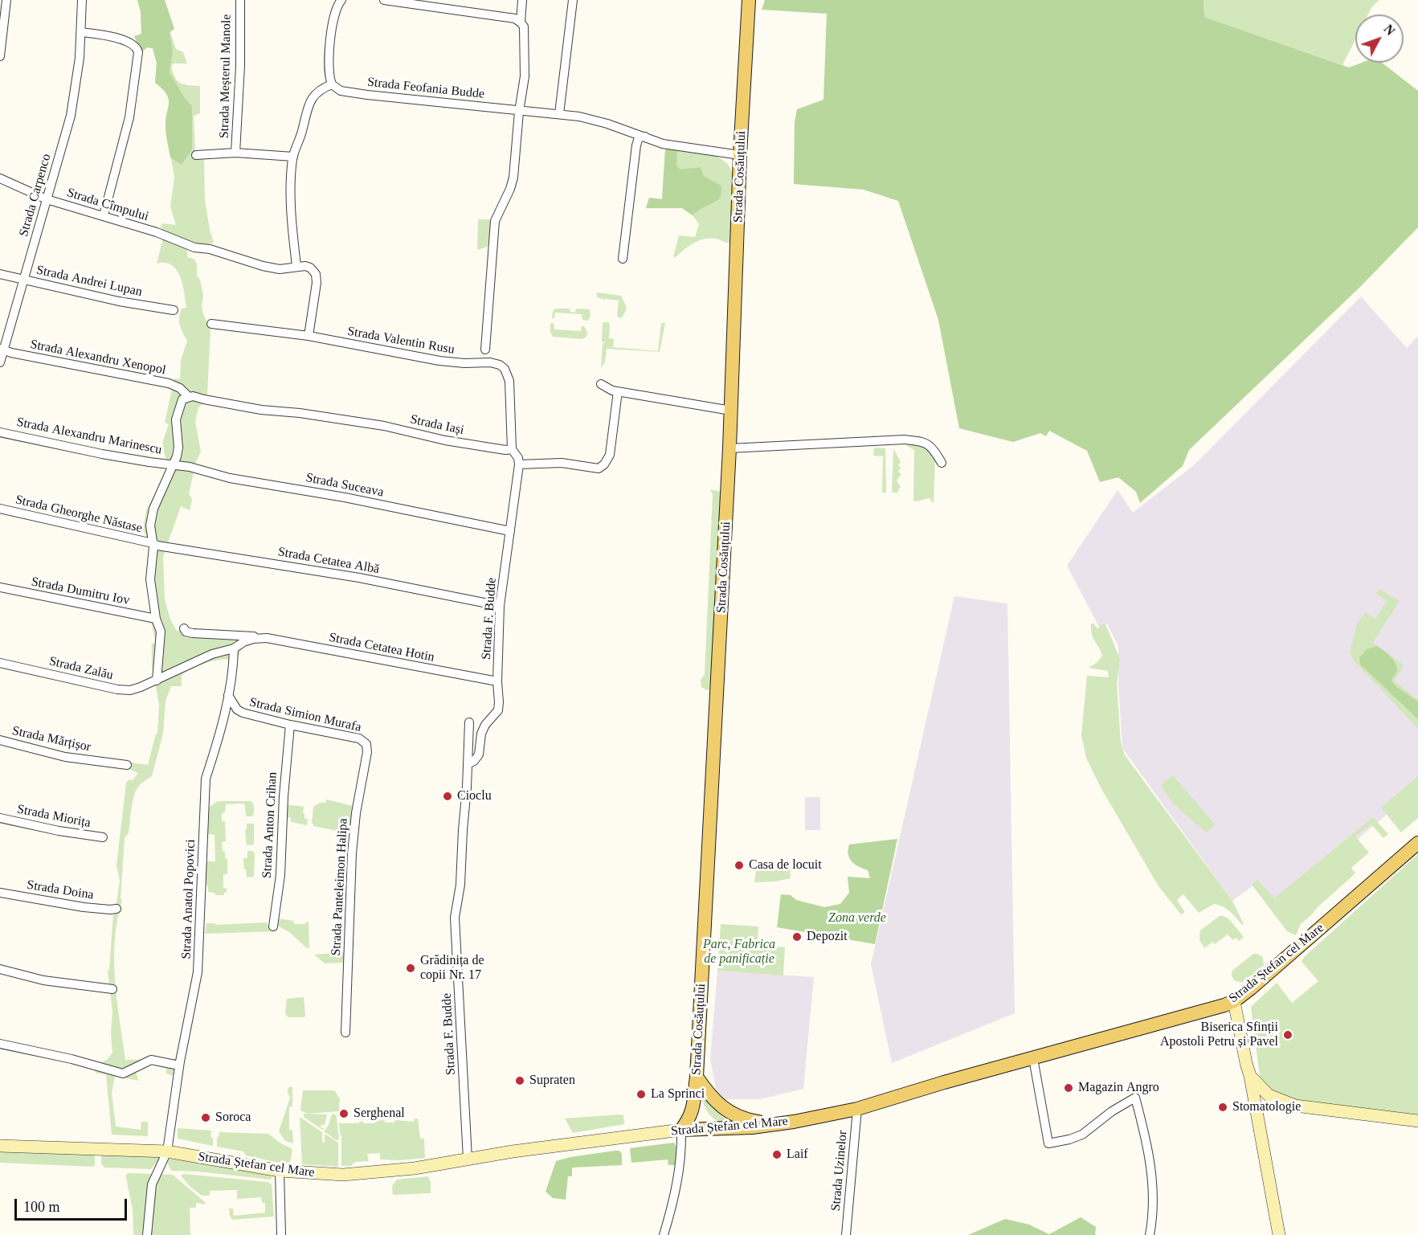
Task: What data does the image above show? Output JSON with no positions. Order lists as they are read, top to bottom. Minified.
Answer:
{"streets":{"main road":["Strada Cosăuțului","Strada Ștefan cel Mare"],"street":["Strada Meșterul Manole","Strada Feofania Budde","Strada Carpenco","Strada Cîmpului","Strada Andrei Lupan","Strada Valentin Rusu","Strada Alexandru Xenopol","Strada Iași","Strada Alexandru Marinescu","Strada Suceava","Strada Gheorghe Năstase","Strada Cetatea Albă","Strada Dumitru Iov","Strada F. Budde","Strada Cetatea Hotin","Strada Zalău","Strada Simion Murafa","Strada Mărțișor","Strada Miorița","Strada Anton Crihan","Strada Panteleimon Halipa","Strada Doina","Strada Anatol Popovici","Strada Uzinelor"]},"crossings":[["Strada Feofania Budde","Strada Cosăuțului"],["Strada Cosăuțului","Strada Ștefan cel Mare"],["Strada Carpenco","Strada Cîmpului"],["Strada Carpenco","Strada Andrei Lupan"],["Strada Carpenco","Strada Alexandru Xenopol"],["Strada Valentin Rusu","Strada Iași"],["Strada Alexandru Xenopol","Strada Iași"],["Strada Alexandru Marinescu","Strada Suceava"],["Strada Suceava","Strada F. Budde"],["Strada Gheorghe Năstase","Strada Cetatea Albă"],["Strada Cetatea Albă","Strada F. Budde"],["Strada F. Budde","Strada Cetatea Hotin"],["Strada F. Budde","Strada Ștefan cel Mare"],["Strada Cetatea Hotin","Strada Zalău"],["Strada Cetatea Hotin","Strada Anatol Popovici"],["Strada Simion Murafa","Strada Anton Crihan"],["Strada Simion Murafa","Strada Panteleimon Halipa"],["Strada Simion Murafa","Strada Anatol Popovici"],["Strada Anatol Popovici","Strada Ștefan cel Mare"],["Strada Ștefan cel Mare","Strada Uzinelor"]],"parks":["Zona verde","Parc, Fabrica de panificație"],"places":["Cioclu","Casa de locuit","Depozit","Grădinița de copii Nr. 17","Biserica Sfinții Apostoli Petru și Pavel","Supraten","Magazin Angro","La Sprinci","Stomatologie","Serghenal","Soroca","Laif"],"scale_bar":"100 m","north":"top right"}
